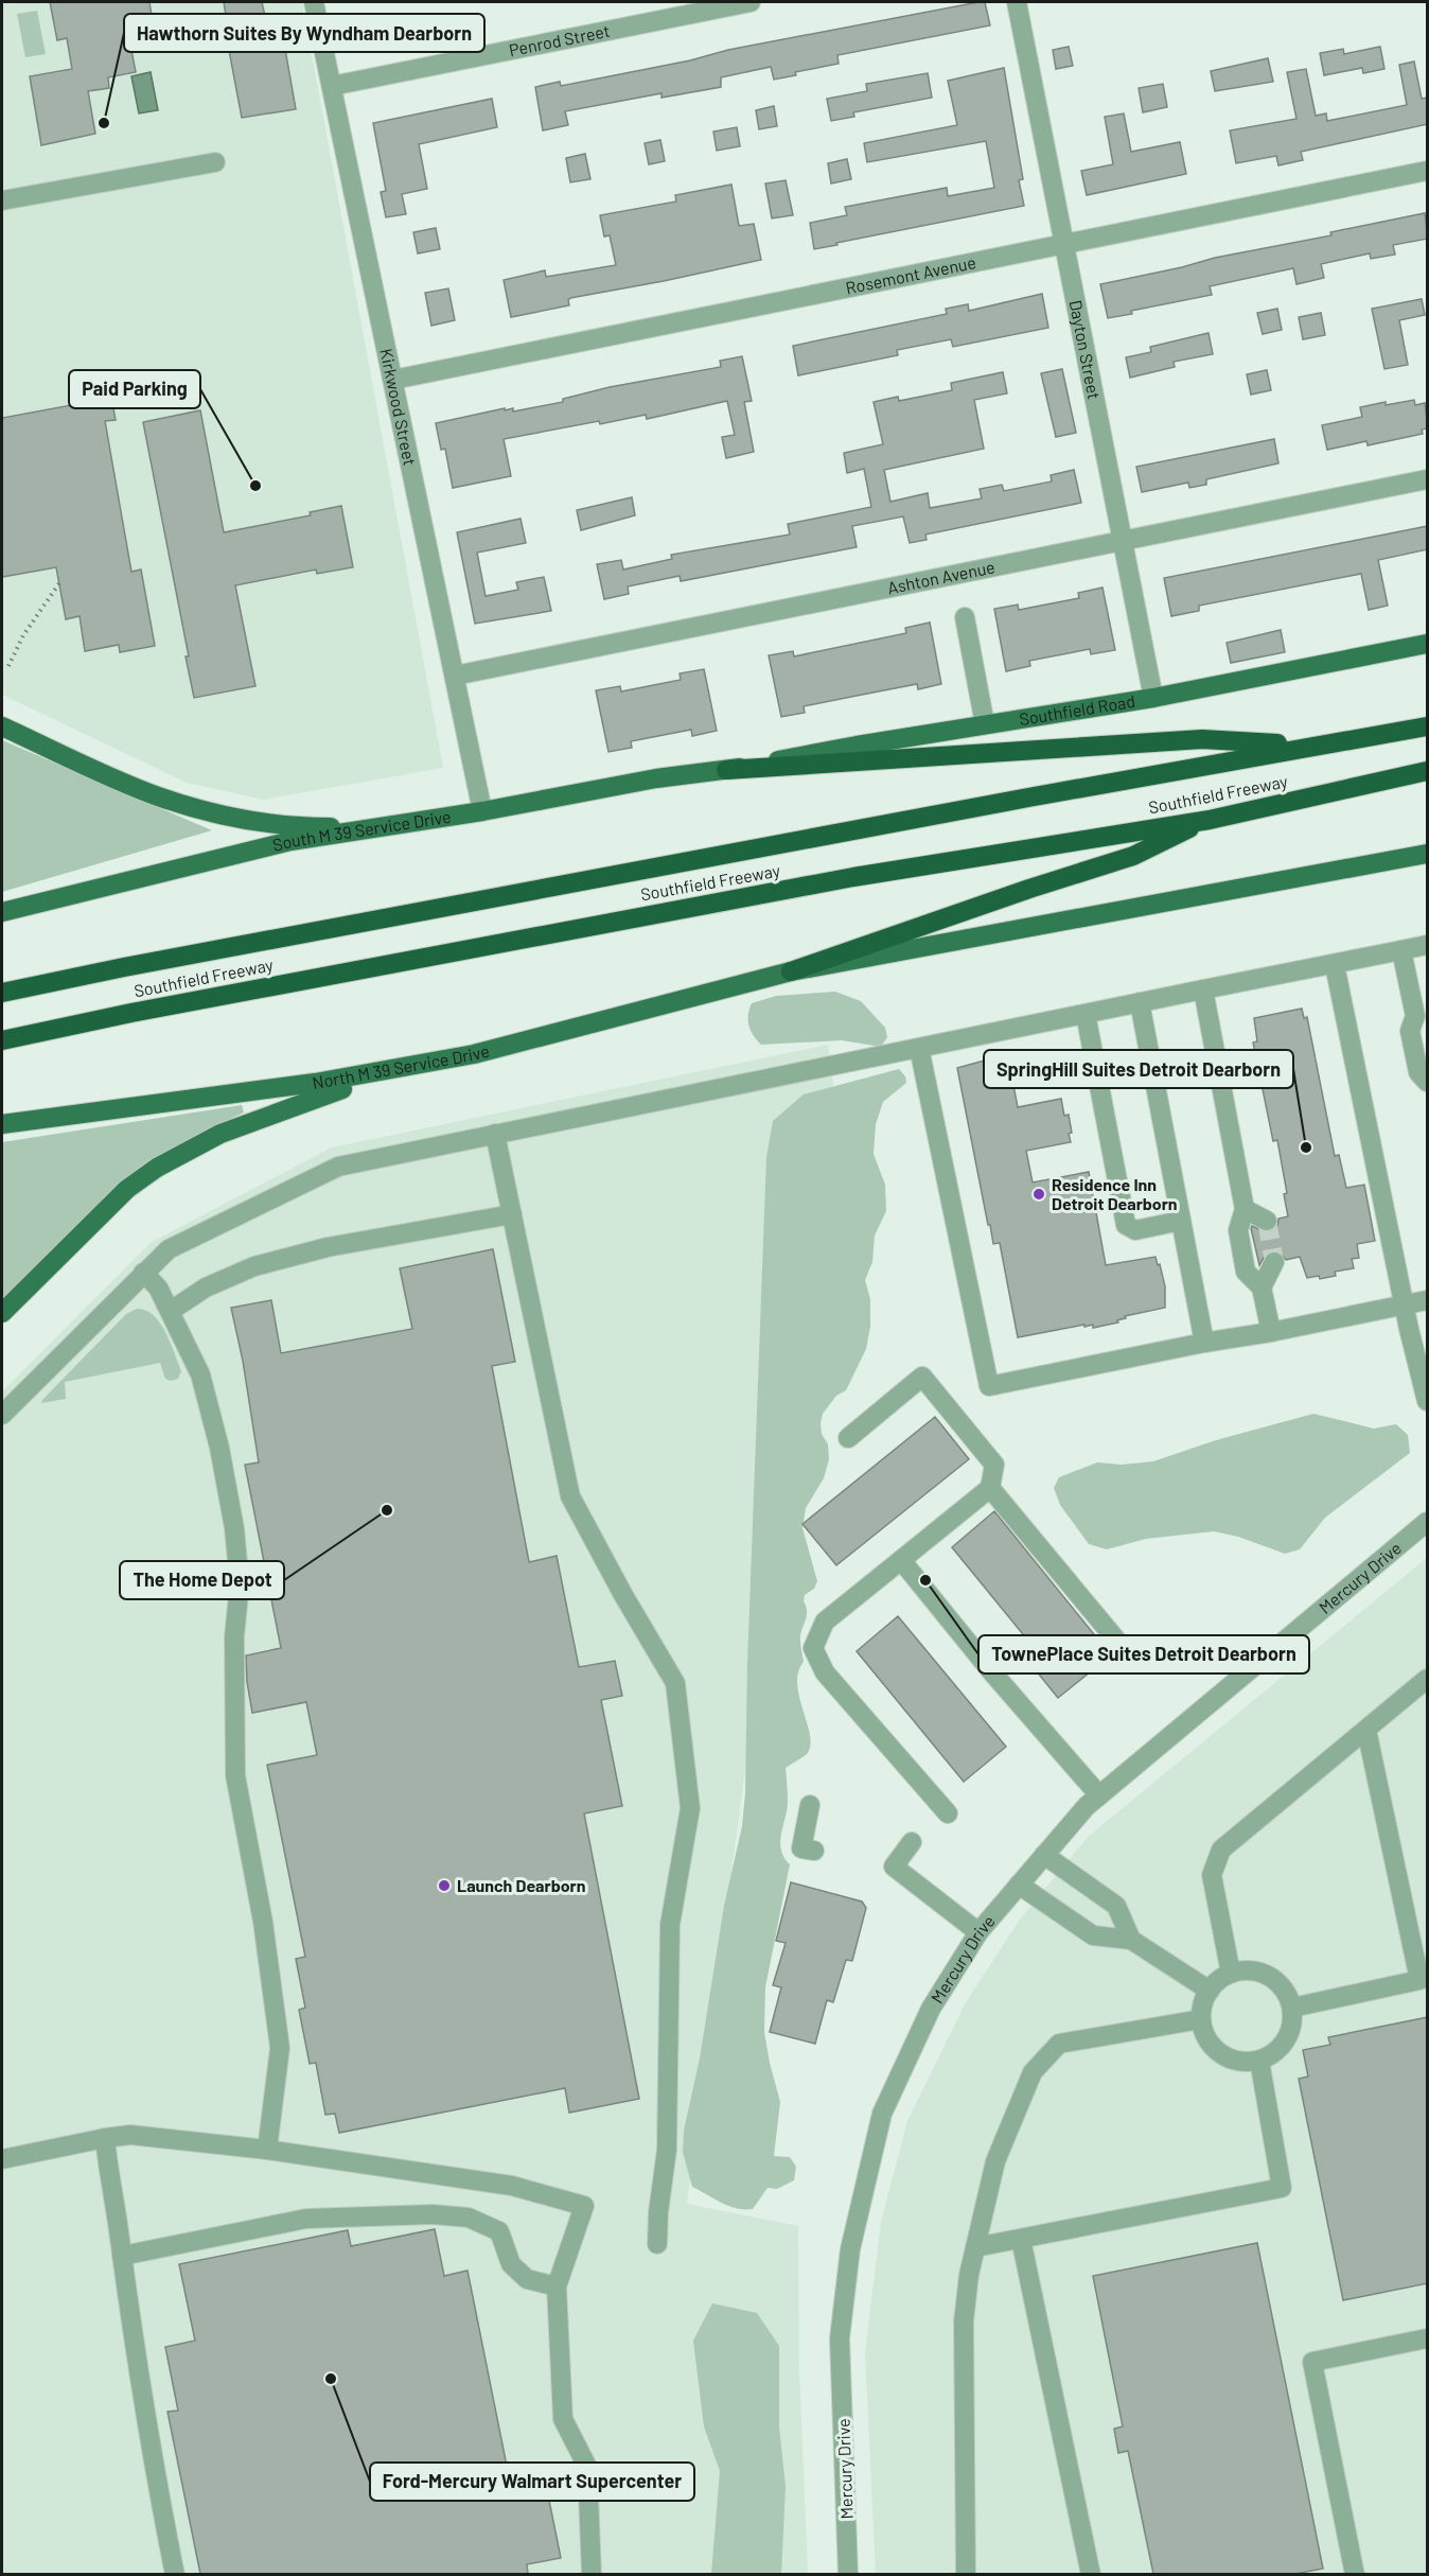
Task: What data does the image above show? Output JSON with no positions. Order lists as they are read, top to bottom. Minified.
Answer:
{"streets":{"highway":["Southfield Freeway"],"main road":["Southfield Road","South M 39 Service Drive","North M 39 Service Drive"],"street":["Penrod Street","Rosemont Avenue","Dayton Street","Kirkwood Street","Ashton Avenue","Mercury Drive"]},"crossings":[["Penrod Street","Kirkwood Street"],["Rosemont Avenue","Dayton Street"],["Rosemont Avenue","Kirkwood Street"],["Dayton Street","Ashton Avenue"],["Dayton Street","Southfield Road"],["Kirkwood Street","Ashton Avenue"],["Kirkwood Street","South M 39 Service Drive"],["Southfield Road","South M 39 Service Drive"]],"places":["Hawthorn Suites By Wyndham Dearborn","Paid Parking","SpringHill Suites Detroit Dearborn","Residence Inn Detroit Dearborn","The Home Depot","TownePlace Suites Detroit Dearborn","Launch Dearborn","Ford-Mercury Walmart Supercenter"]}
